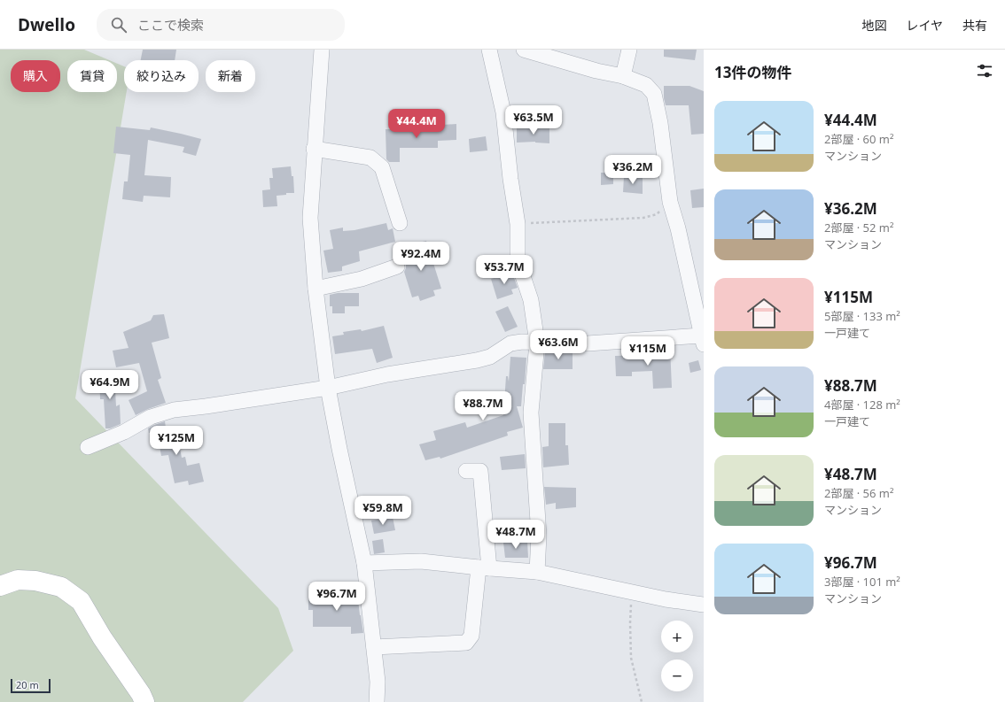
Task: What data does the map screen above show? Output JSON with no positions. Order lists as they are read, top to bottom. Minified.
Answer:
{"scale_bar":"20 m","page":{"header":"Dwello","search":"ここで検索","nav":["地図","レイヤ","共有"],"heading":"13件の物件","chip":["購入","賃貸","絞り込み","新着"],"list":[{"name":"¥44.4M","note":"2部屋 · 60 m² · マンション"},{"name":"¥36.2M","note":"2部屋 · 52 m² · マンション"},{"name":"¥115M","note":"5部屋 · 133 m² · 一戸建て"},{"name":"¥88.7M","note":"4部屋 · 128 m² · 一戸建て"},{"name":"¥48.7M","note":"2部屋 · 56 m² · マンション"},{"name":"¥96.7M","note":"3部屋 · 101 m² · マンション"}],"price":["¥63.5M","¥44.4M","¥36.2M","¥92.4M","¥53.7M","¥63.6M","¥115M","¥64.9M","¥88.7M","¥125M","¥59.8M","¥48.7M","¥96.7M"],"map_buttons":["+","−"],"scale":"20 m"}}
